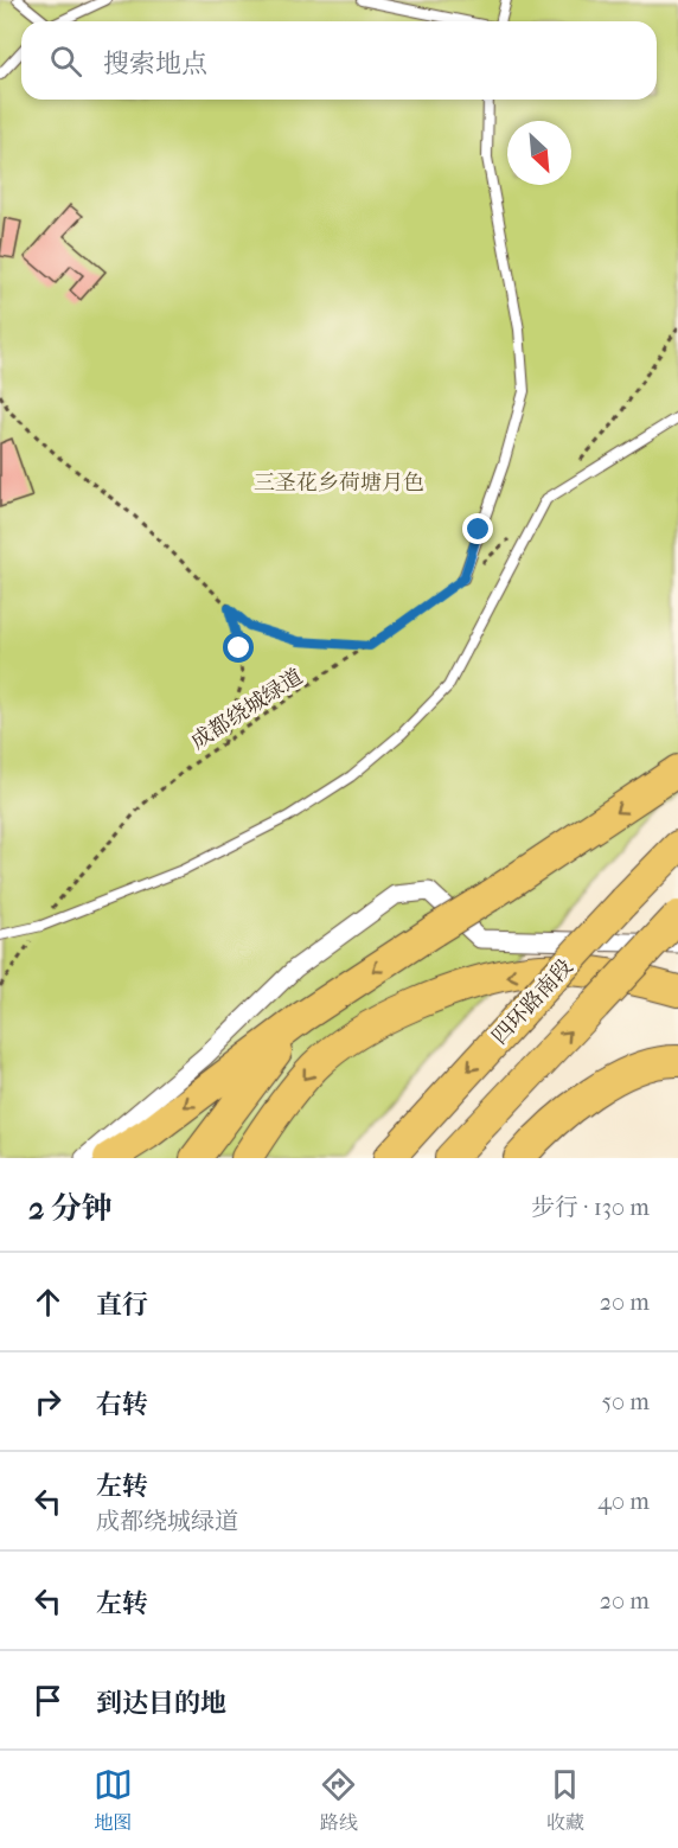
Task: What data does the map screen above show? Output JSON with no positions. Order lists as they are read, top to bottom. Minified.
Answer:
{"streets":{"highway":["四环路南段"],"path":["成都绕城绿道"]},"parks":["三圣花乡荷塘月色"],"north":"bottom right","page":{"search":"搜索地点","heading":["2 分钟","步行 · 130 m"],"list":[["直行","20 m"],["右转","50 m"],["左转","成都绕城绿道","40 m"],["左转","20 m"],"到达目的地"],"nav":["地图","路线","收藏"]}}
